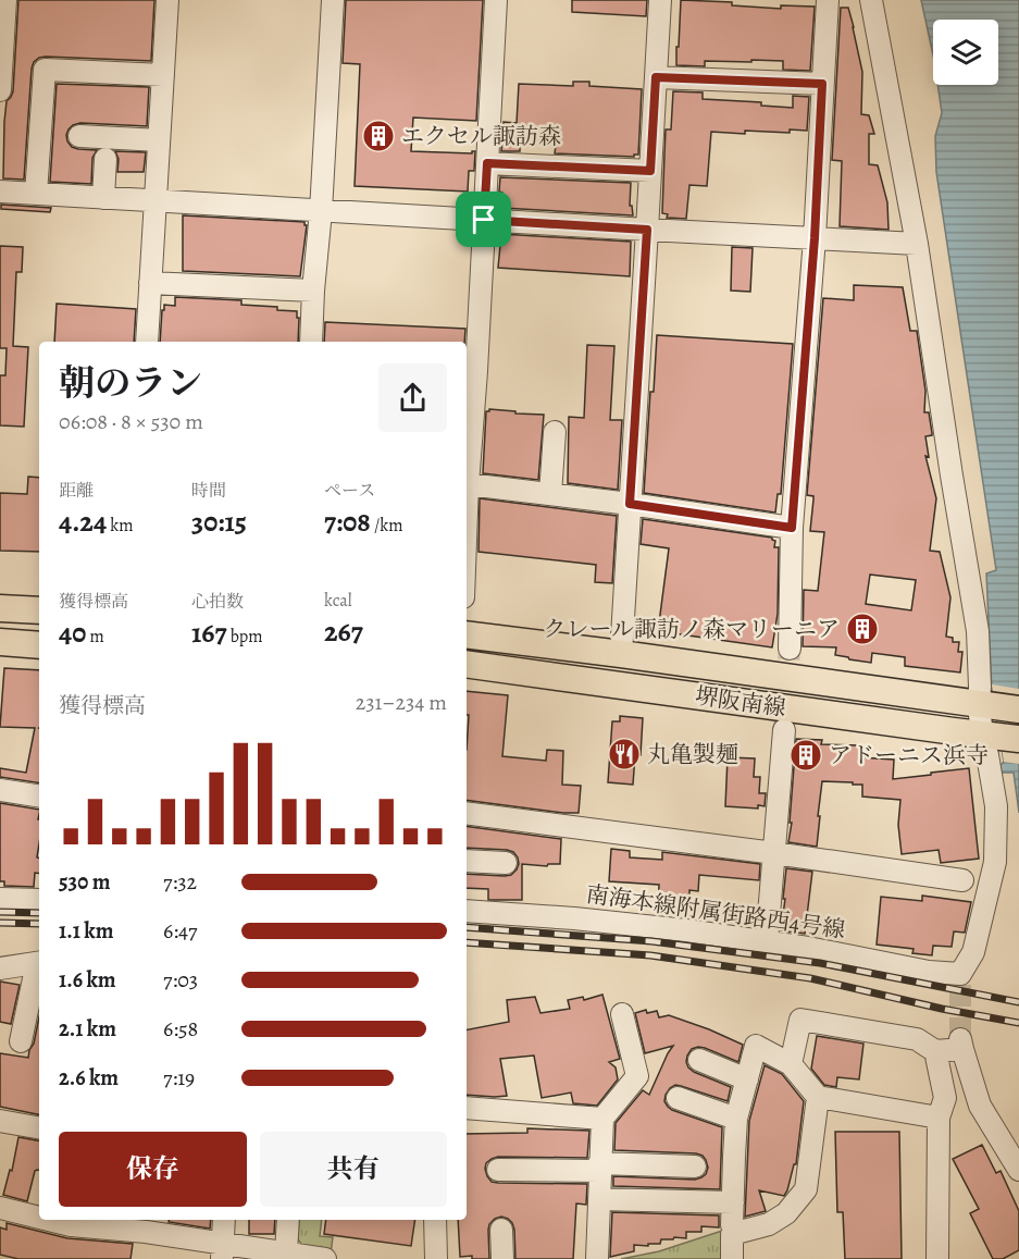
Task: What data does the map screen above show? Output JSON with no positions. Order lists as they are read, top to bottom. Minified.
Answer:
{"streets":{"main road":["堺阪南線"],"street":["南海本線附属街路西4号線"]},"crossings":[["堺阪南線","南海本線附属街路西4号線"]],"places":{"building":["エクセル諏訪森","クレール諏訪ノ森マリーニア","アドーニス浜寺"],"restaurant":["丸亀製麺"]},"page":{"heading":["朝のラン","06:08 · 8 × 530 m"],"stats":[["距離","4.24 km"],["時間","30:15"],["ペース","7:08 /km"],["獲得標高","40 m"],["心拍数","167 bpm"],["kcal","267"]],"chart":["獲得標高","231–234 m"],"list":[{"name":"530 m","note":"7:32"},{"name":"1.1 km","note":"6:47"},{"name":"1.6 km","note":"7:03"},{"name":"2.1 km","note":"6:58"},{"name":"2.6 km","note":"7:19"}],"buttons":["保存","共有"]}}
